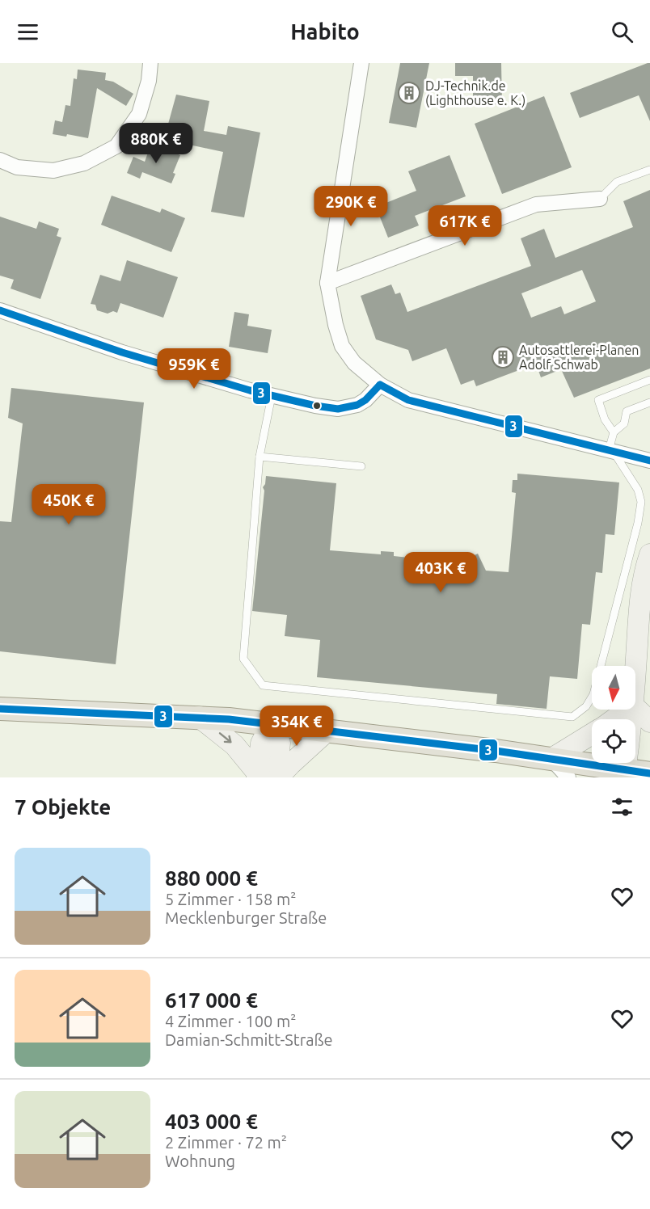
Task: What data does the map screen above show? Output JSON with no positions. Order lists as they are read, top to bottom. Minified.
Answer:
{"places":{"building":["DJ-Technik.de (Lighthouse e. K.)","Autosattlerei-Planen Adolf Schwab"]},"lines":["transit line 3"],"north":"bottom","page":{"header":"Habito","price":["880K €","290K €","617K €","959K €","450K €","403K €","354K €"],"heading":"7 Objekte","list":[{"name":"880 000 €","note":"5 Zimmer · 158 m² · Mecklenburger Straße"},{"name":"617 000 €","note":"4 Zimmer · 100 m² · Damian-Schmitt-Straße"},{"name":"403 000 €","note":"2 Zimmer · 72 m² · Wohnung"}]}}
